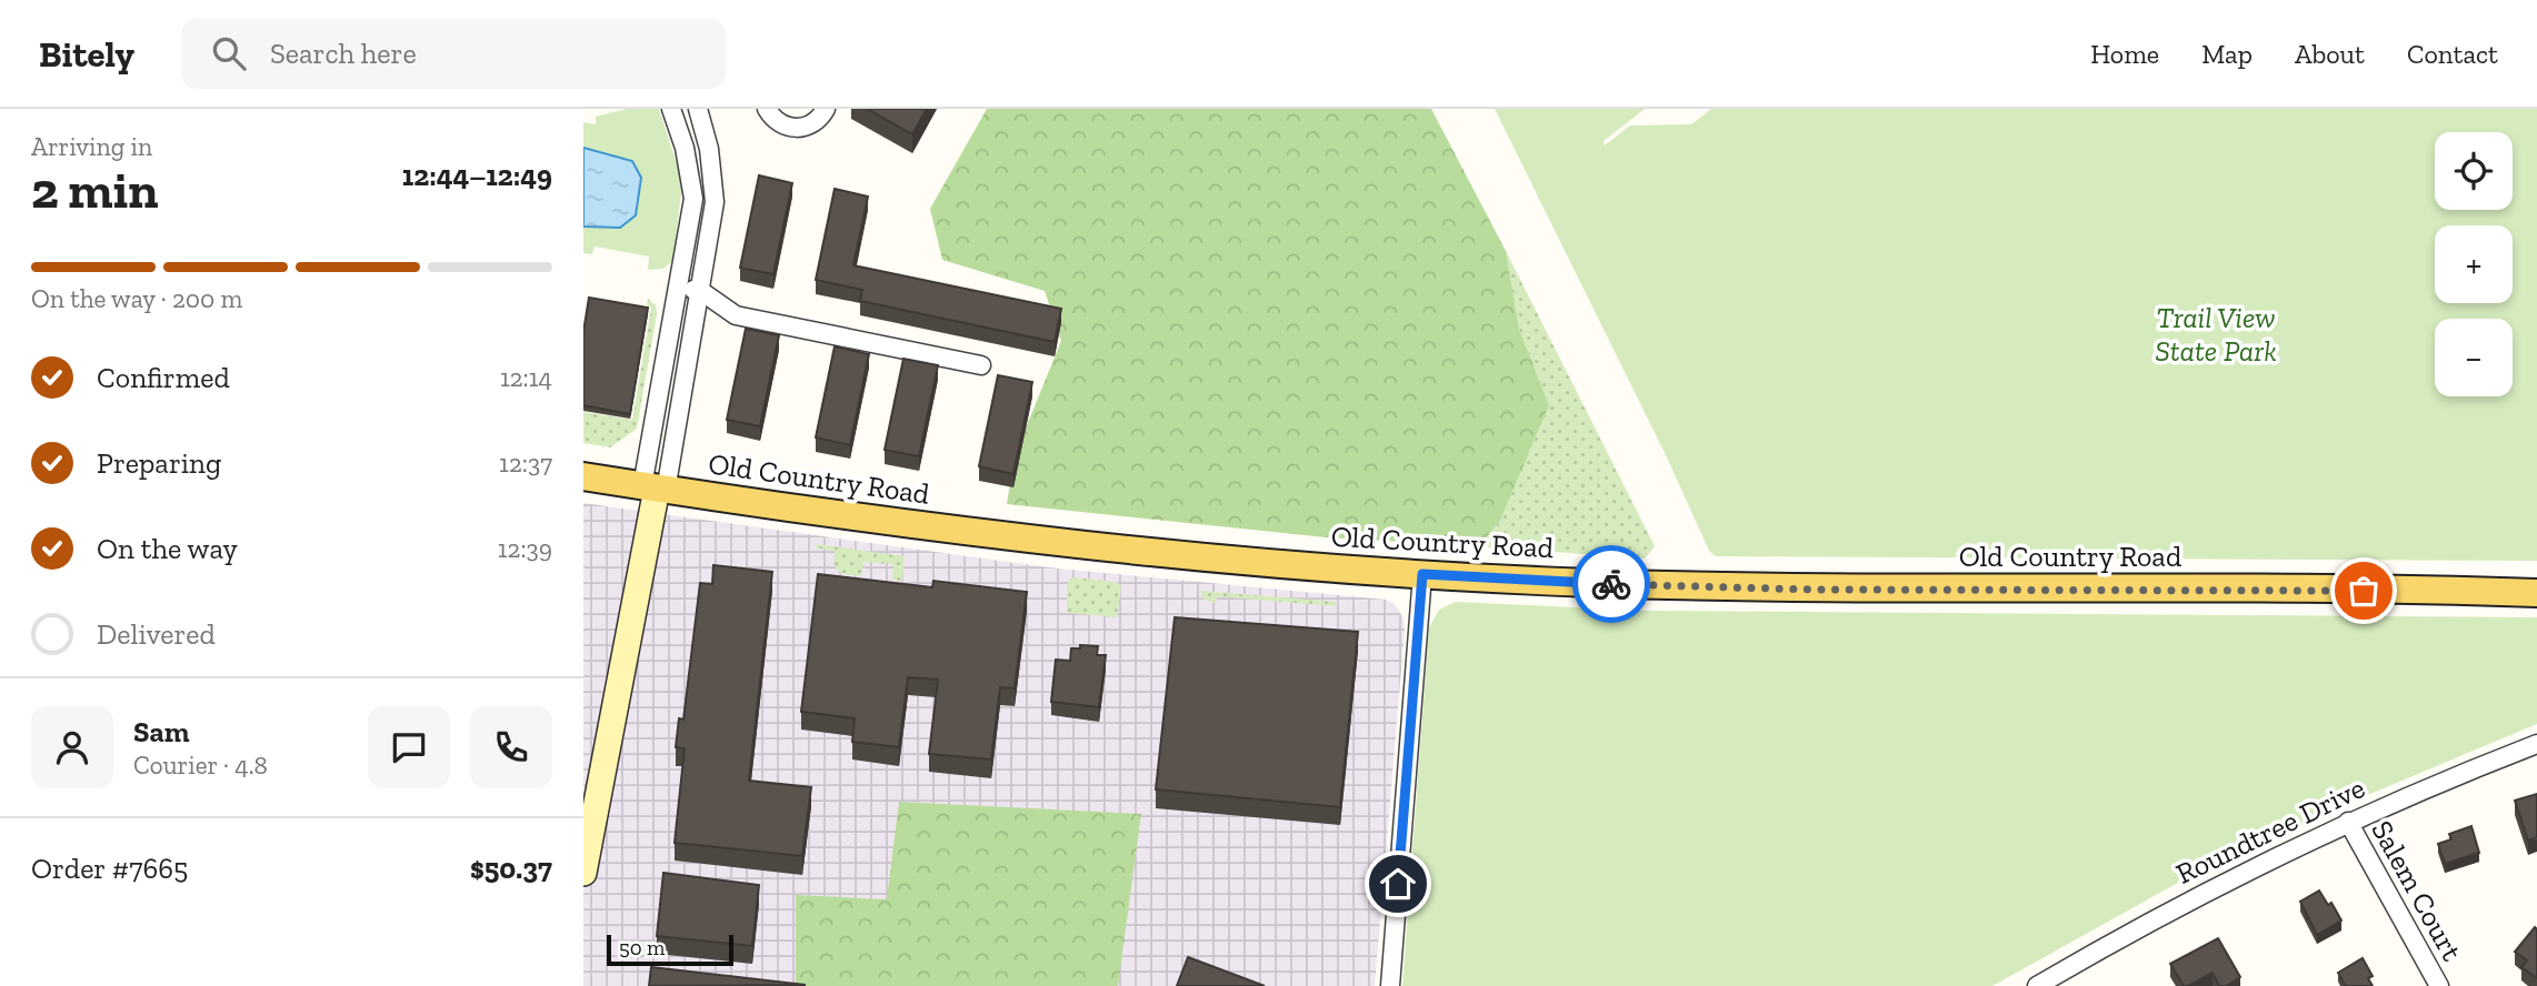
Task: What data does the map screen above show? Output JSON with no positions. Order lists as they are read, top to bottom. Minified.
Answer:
{"streets":{"main road":["Old Country Road"],"street":["Roundtree Drive","Salem Court"]},"crossings":[["Roundtree Drive","Salem Court"]],"parks":["Trail View State Park"],"scale_bar":"50 m","page":{"header":"Bitely","search":"Search here","nav":["Home","Map","About","Contact"],"heading":["2 min","Arriving in","12:44–12:49"],"panel":["Sam","Courier · 4.8","Order #7665","$50.37"],"map_buttons":["+","−"],"bar":"On the way · 200 m","list":[["Confirmed","12:14"],["Preparing","12:37"],["On the way","12:39"],"Delivered"],"scale":"50 m"}}
